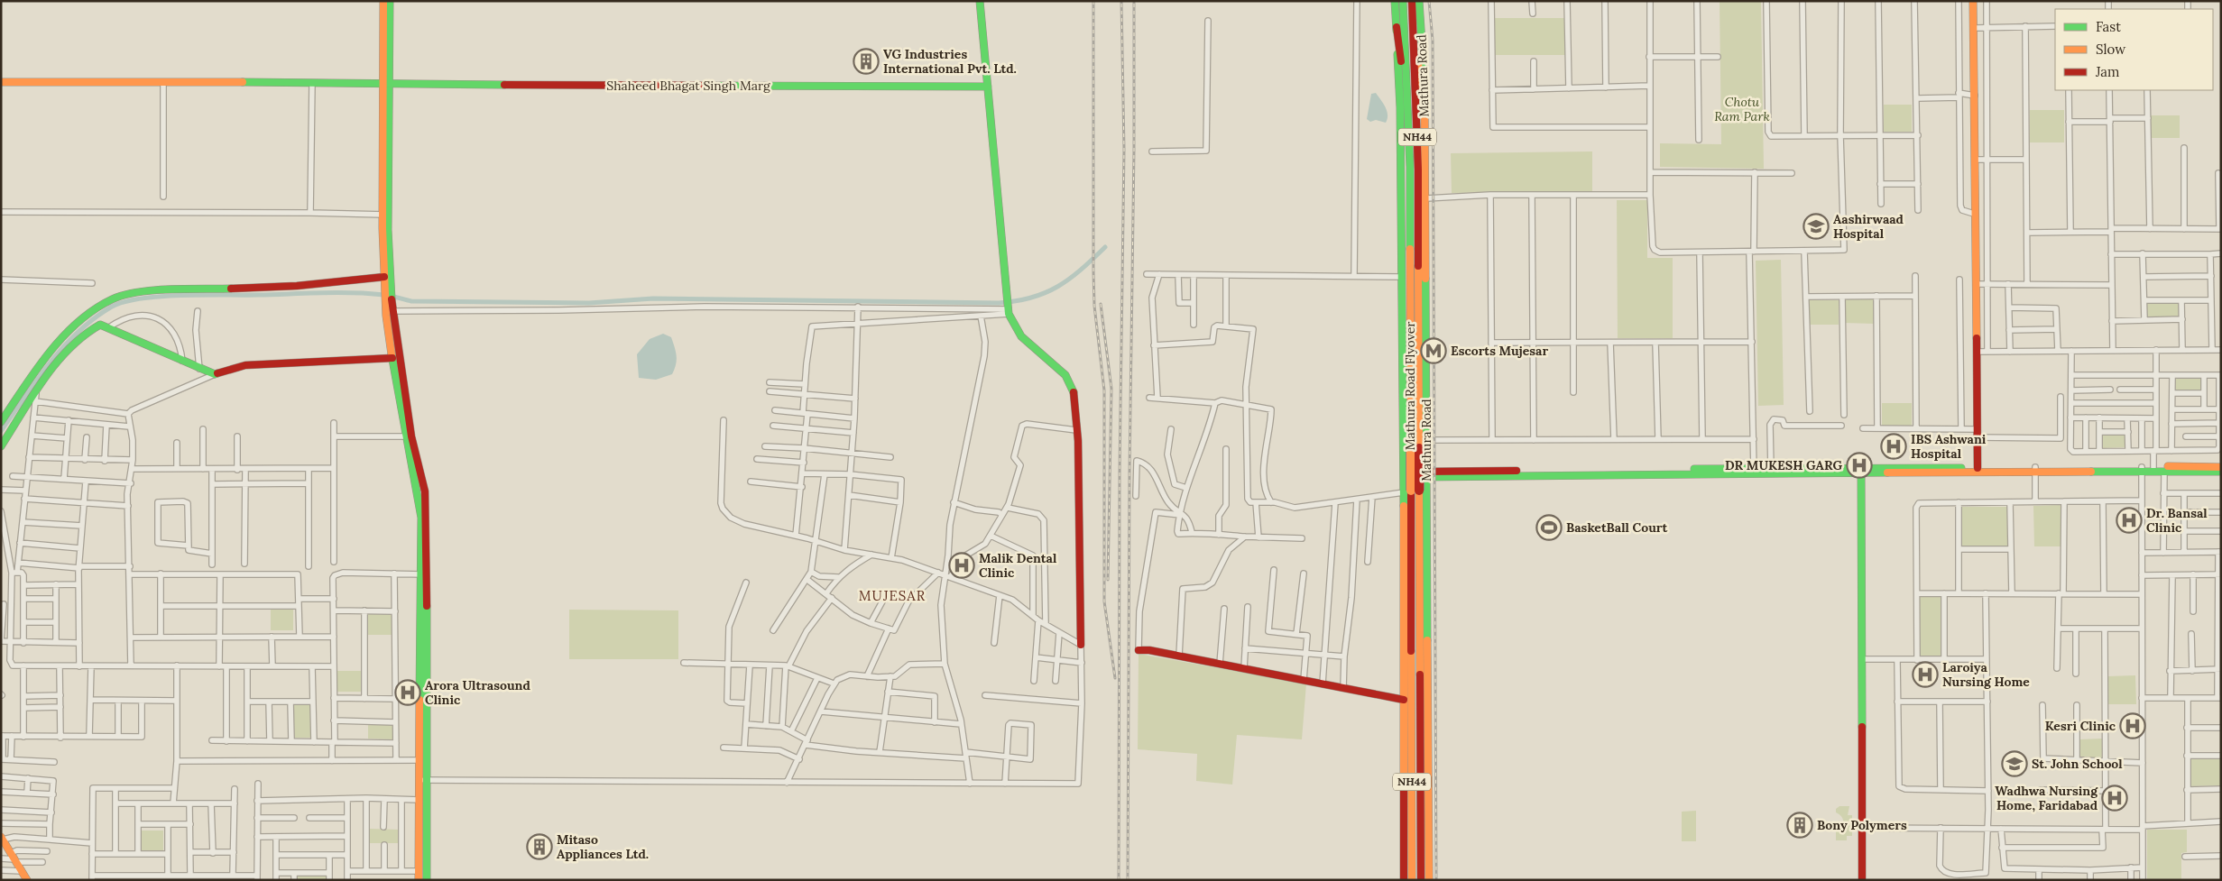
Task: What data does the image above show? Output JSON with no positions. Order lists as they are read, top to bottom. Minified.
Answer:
{"streets":{"main road":["Mathura Road","Shaheed Bhagat Singh Marg","NH44","Mathura Road Flyover"]},"crossings":[["Mathura Road","NH44"],["Mathura Road","Mathura Road Flyover"]],"districts":["MUJESAR"],"parks":["Chotu Ram Park"],"places":{"building":["VG Industries International Pvt. Ltd.","Bony Polymers","Mitaso Appliances Ltd."],"school or university":["Aashirwaad Hospital","St. John School"],"metro station":["Escorts Mujesar"],"hospital":["IBS Ashwani Hospital","DR MUKESH GARG","Dr. Bansal Clinic","Malik Dental Clinic","Laroiya Nursing Home","Arora Ultrasound Clinic","Kesri Clinic","Wadhwa Nursing Home, Faridabad"],"sports":["BasketBall Court"]},"legend":["Fast","Slow","Jam"]}
